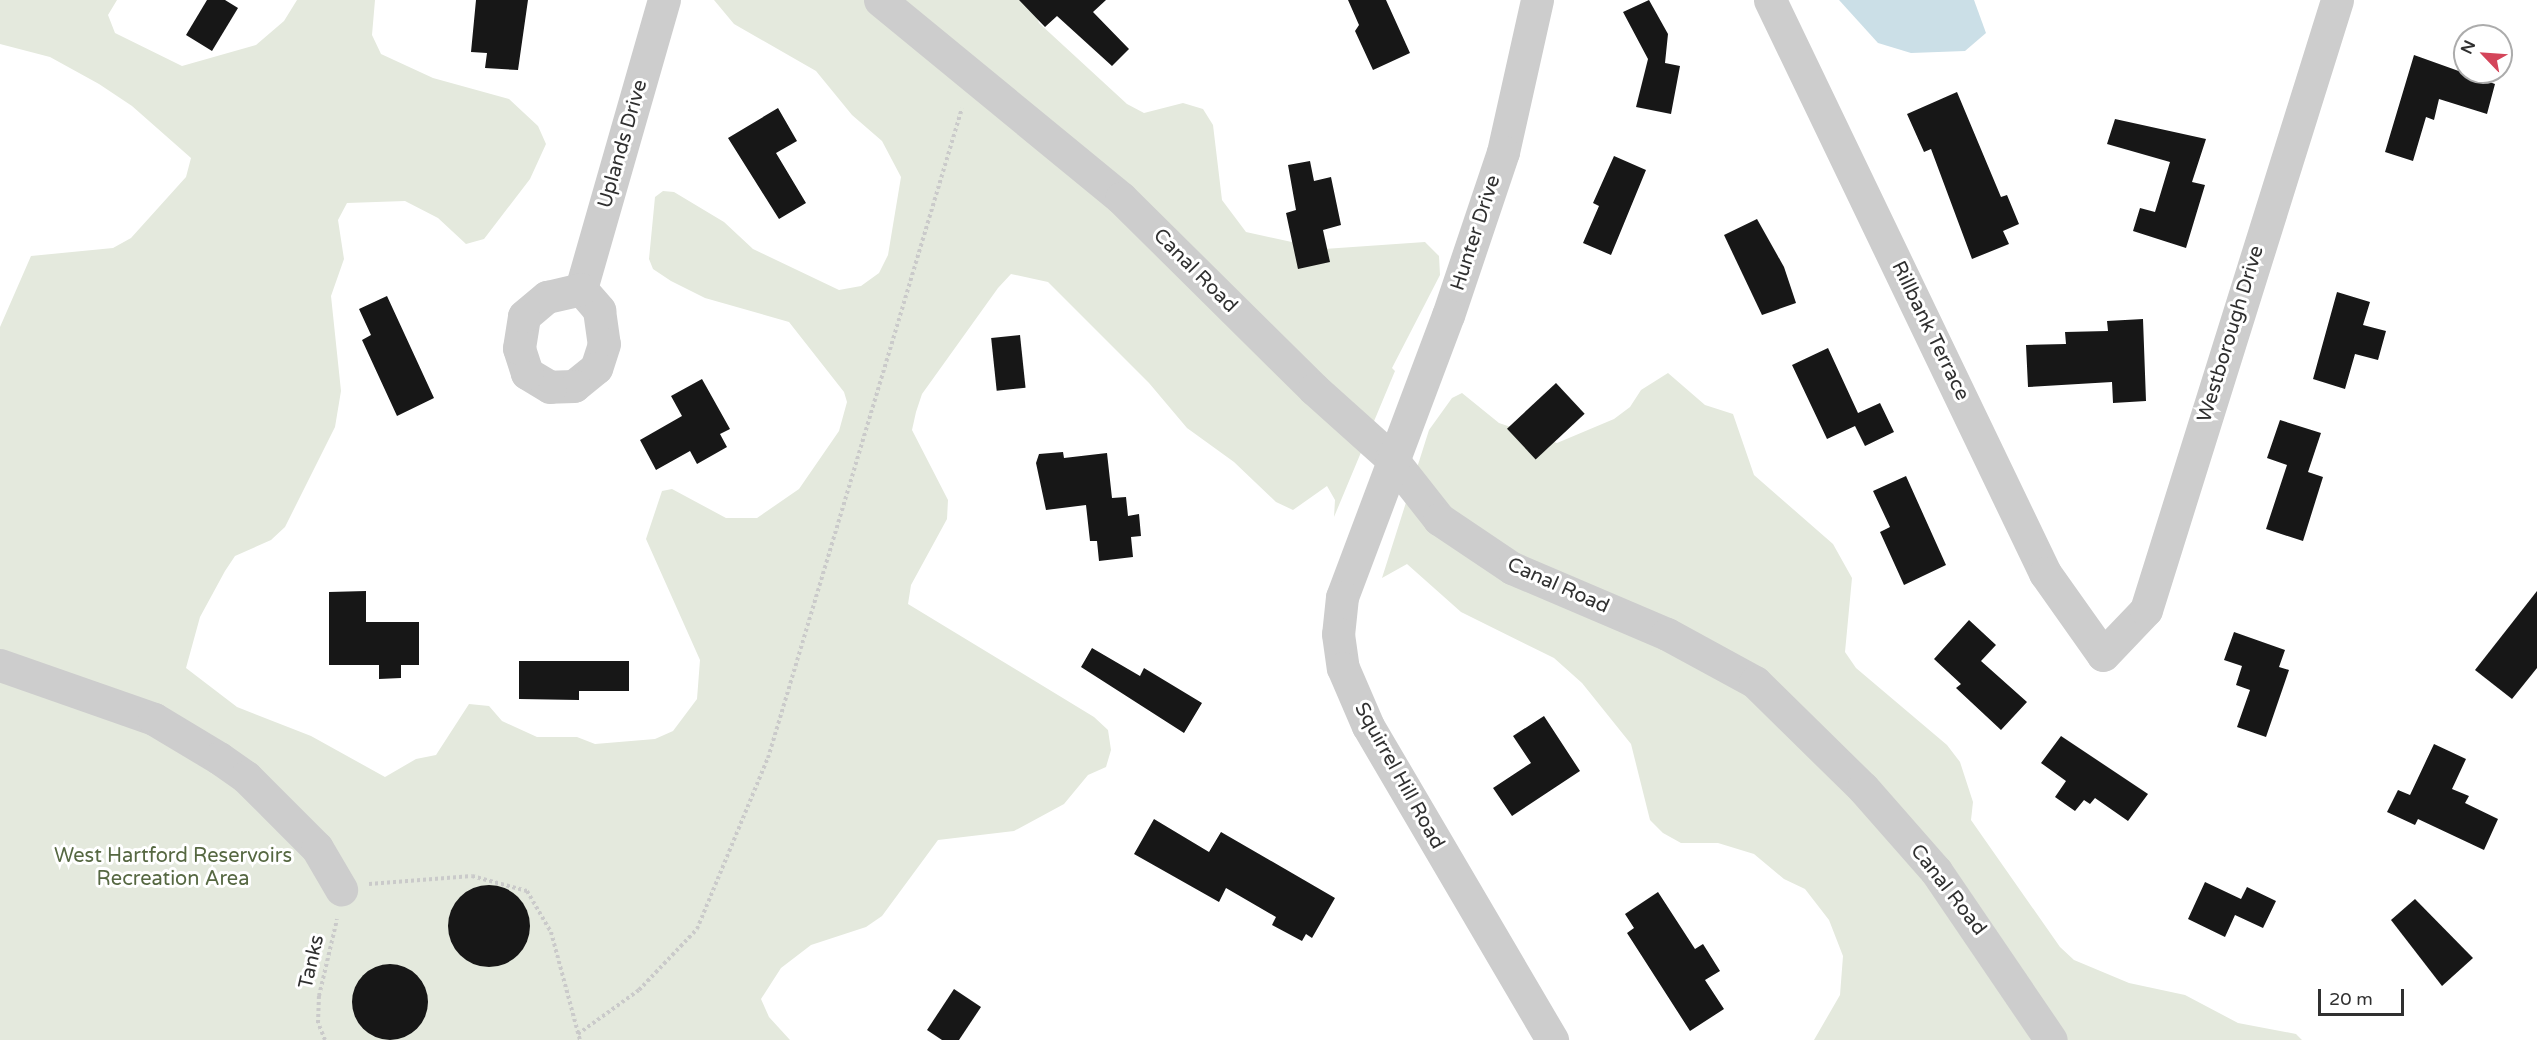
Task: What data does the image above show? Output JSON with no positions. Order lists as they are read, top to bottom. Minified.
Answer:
{"streets":{"street":["Uplands Drive","Hunter Drive","Canal Road","Rillbank Terrace","Westborough Drive","Squirrel Hill Road"],"path":["Tanks"]},"crossings":[["Hunter Drive","Canal Road"],["Hunter Drive","Squirrel Hill Road"],["Canal Road","Squirrel Hill Road"],["Rillbank Terrace","Westborough Drive"]],"parks":["West Hartford Reservoirs Recreation Area"],"scale_bar":"20 m","north":"top left"}
